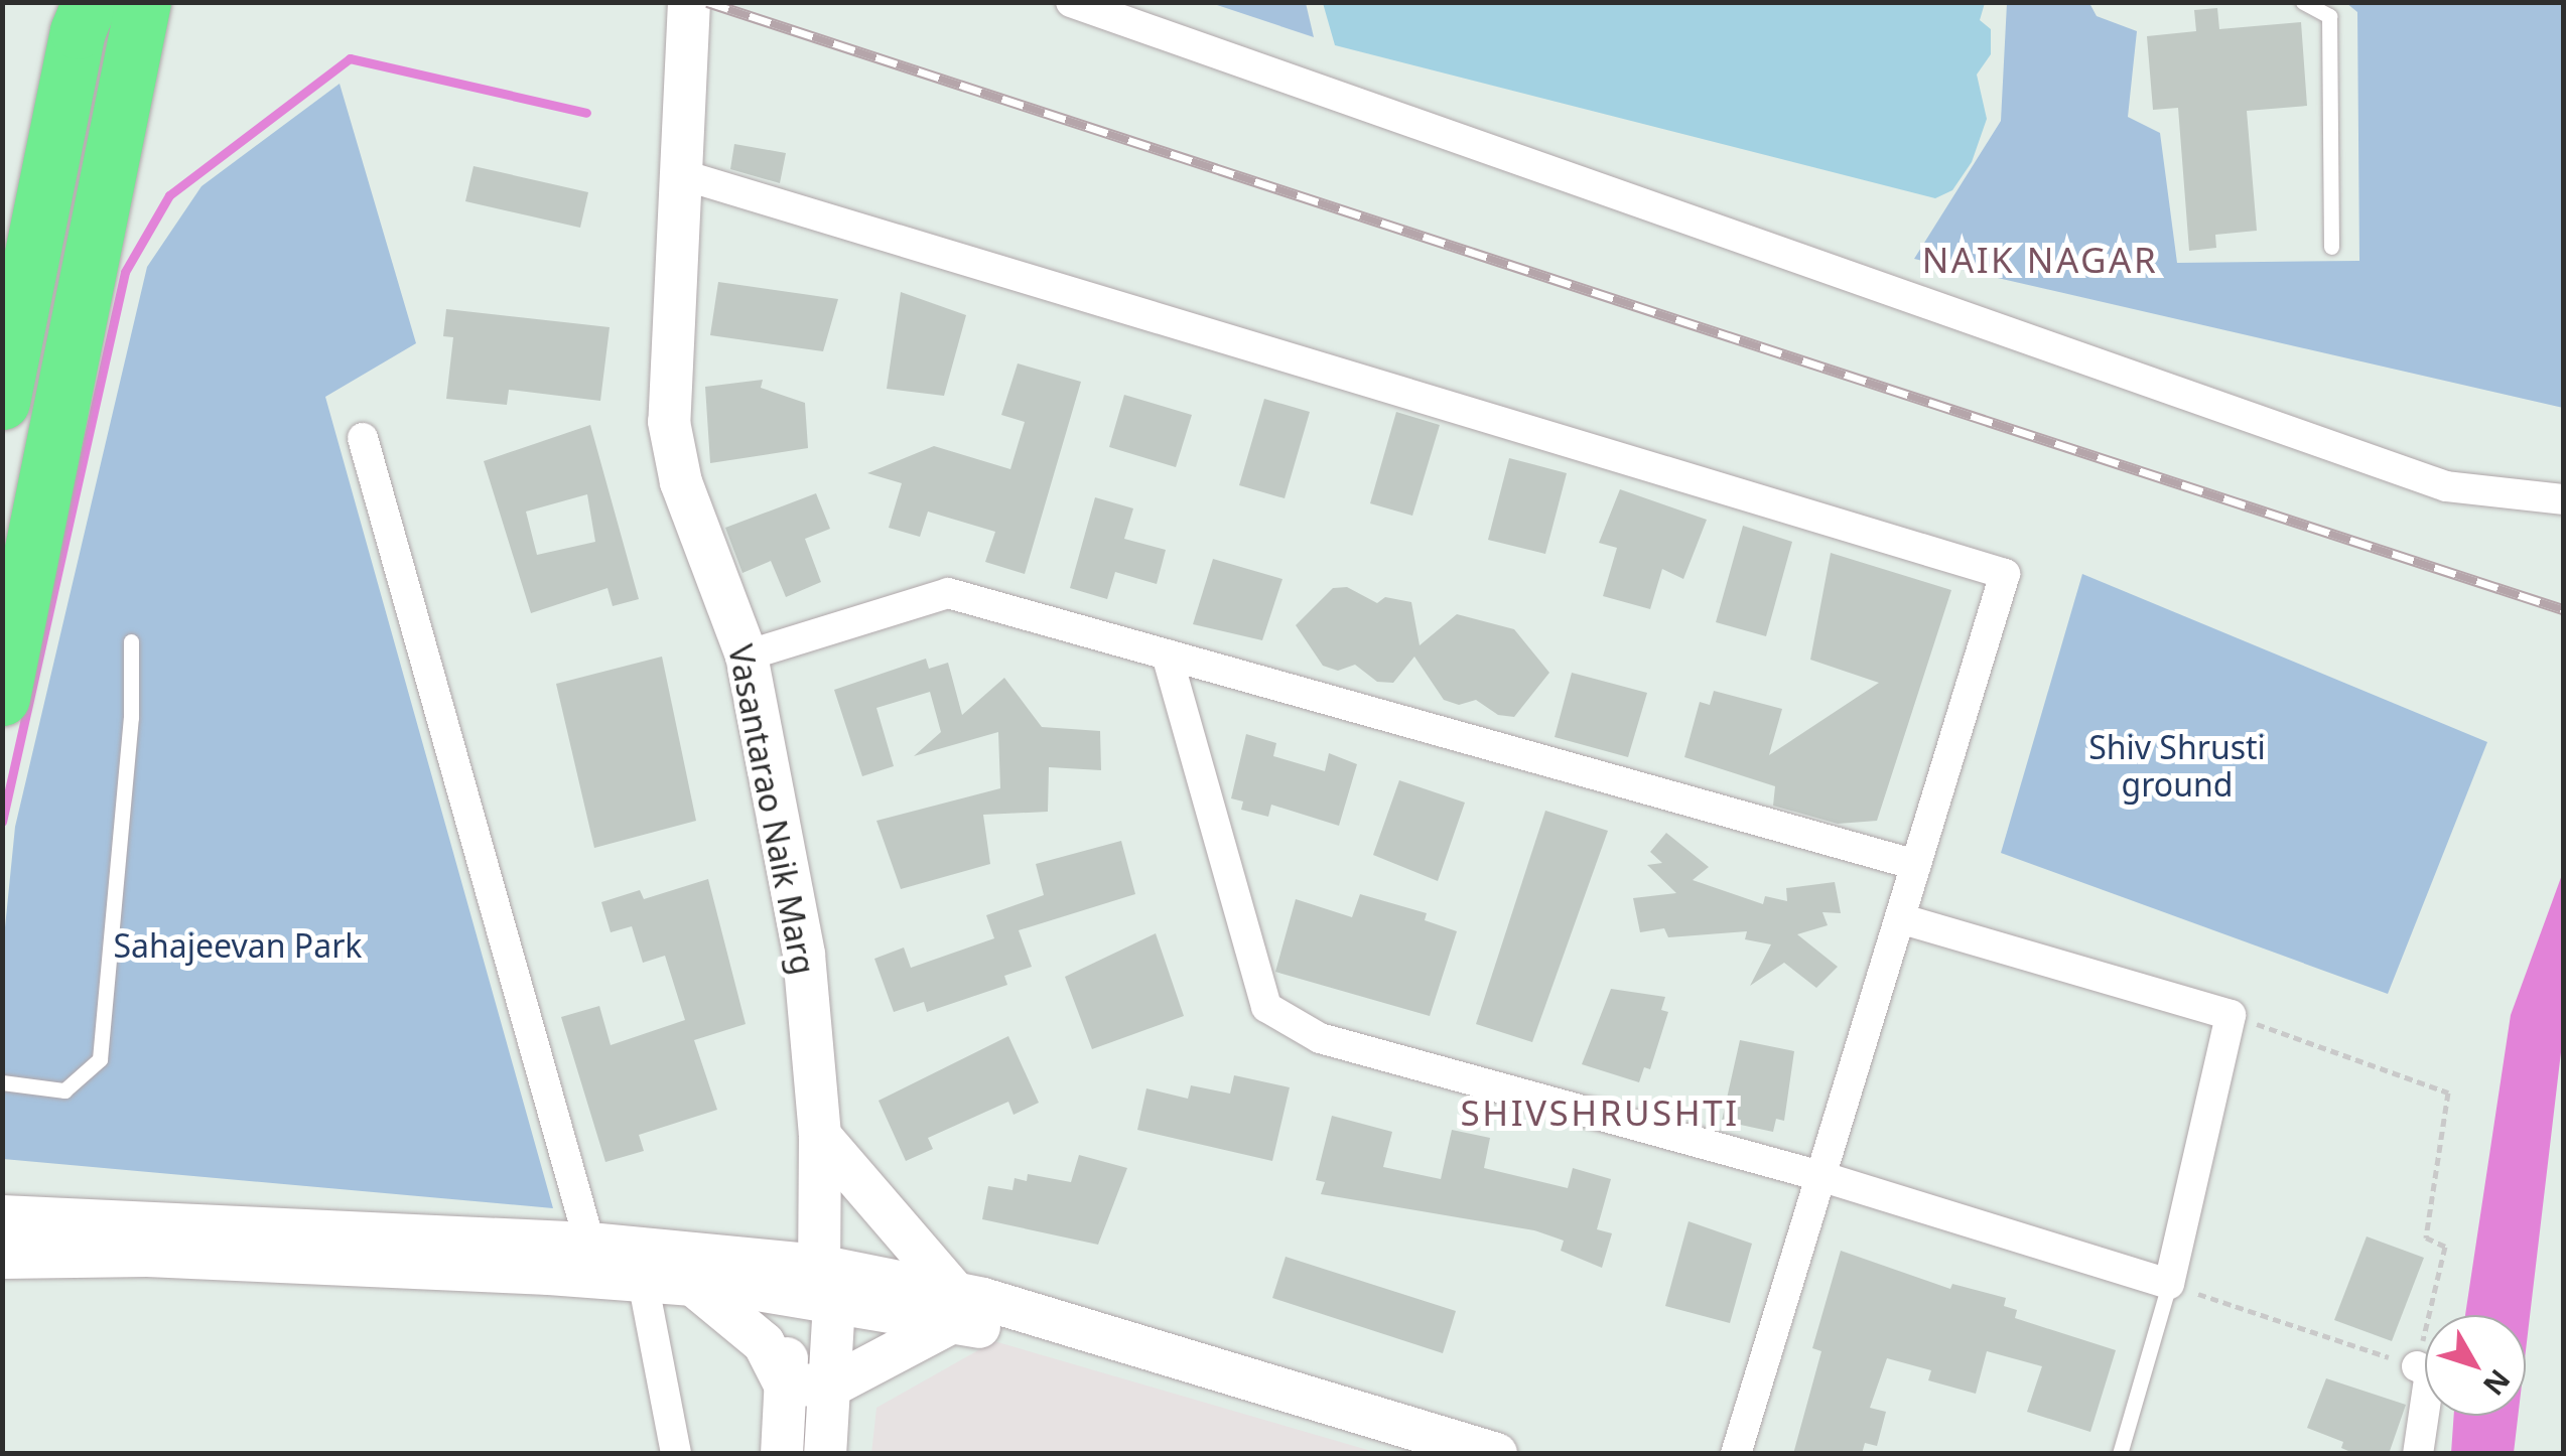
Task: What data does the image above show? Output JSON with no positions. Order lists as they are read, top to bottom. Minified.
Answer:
{"streets":{"street":["Vasantarao Naik Marg"]},"districts":["NAIK NAGAR","SHIVSHRUSHTI"],"parks":["Shiv Shrusti ground","Sahajeevan Park"],"north":"bottom right"}
